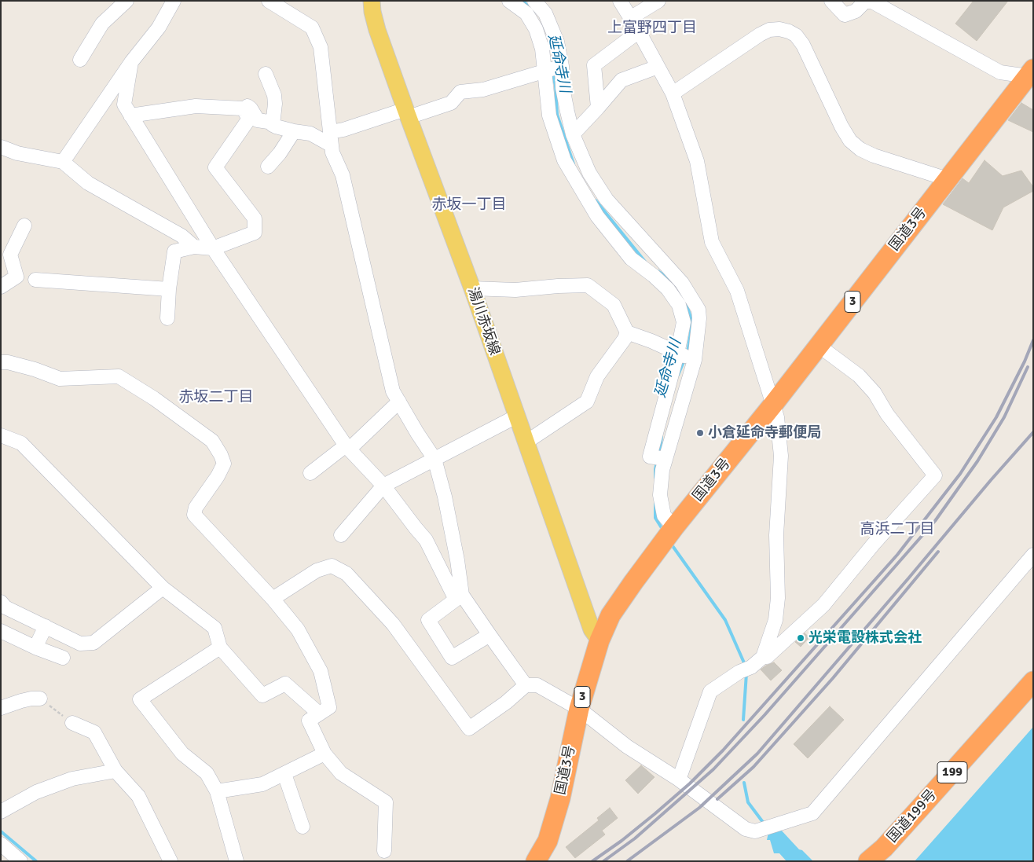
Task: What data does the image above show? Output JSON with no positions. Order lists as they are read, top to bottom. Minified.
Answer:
{"streets":{"highway":["国道3号","3","199","国道199号"],"main road":["湯川赤坂線"]},"crossings":[["国道3号","湯川赤坂線"]],"districts":["上富野四丁目","赤坂一丁目","赤坂二丁目","高浜二丁目"],"water":["延命寺川"],"places":["小倉延命寺郵便局","光栄電設株式会社"]}
